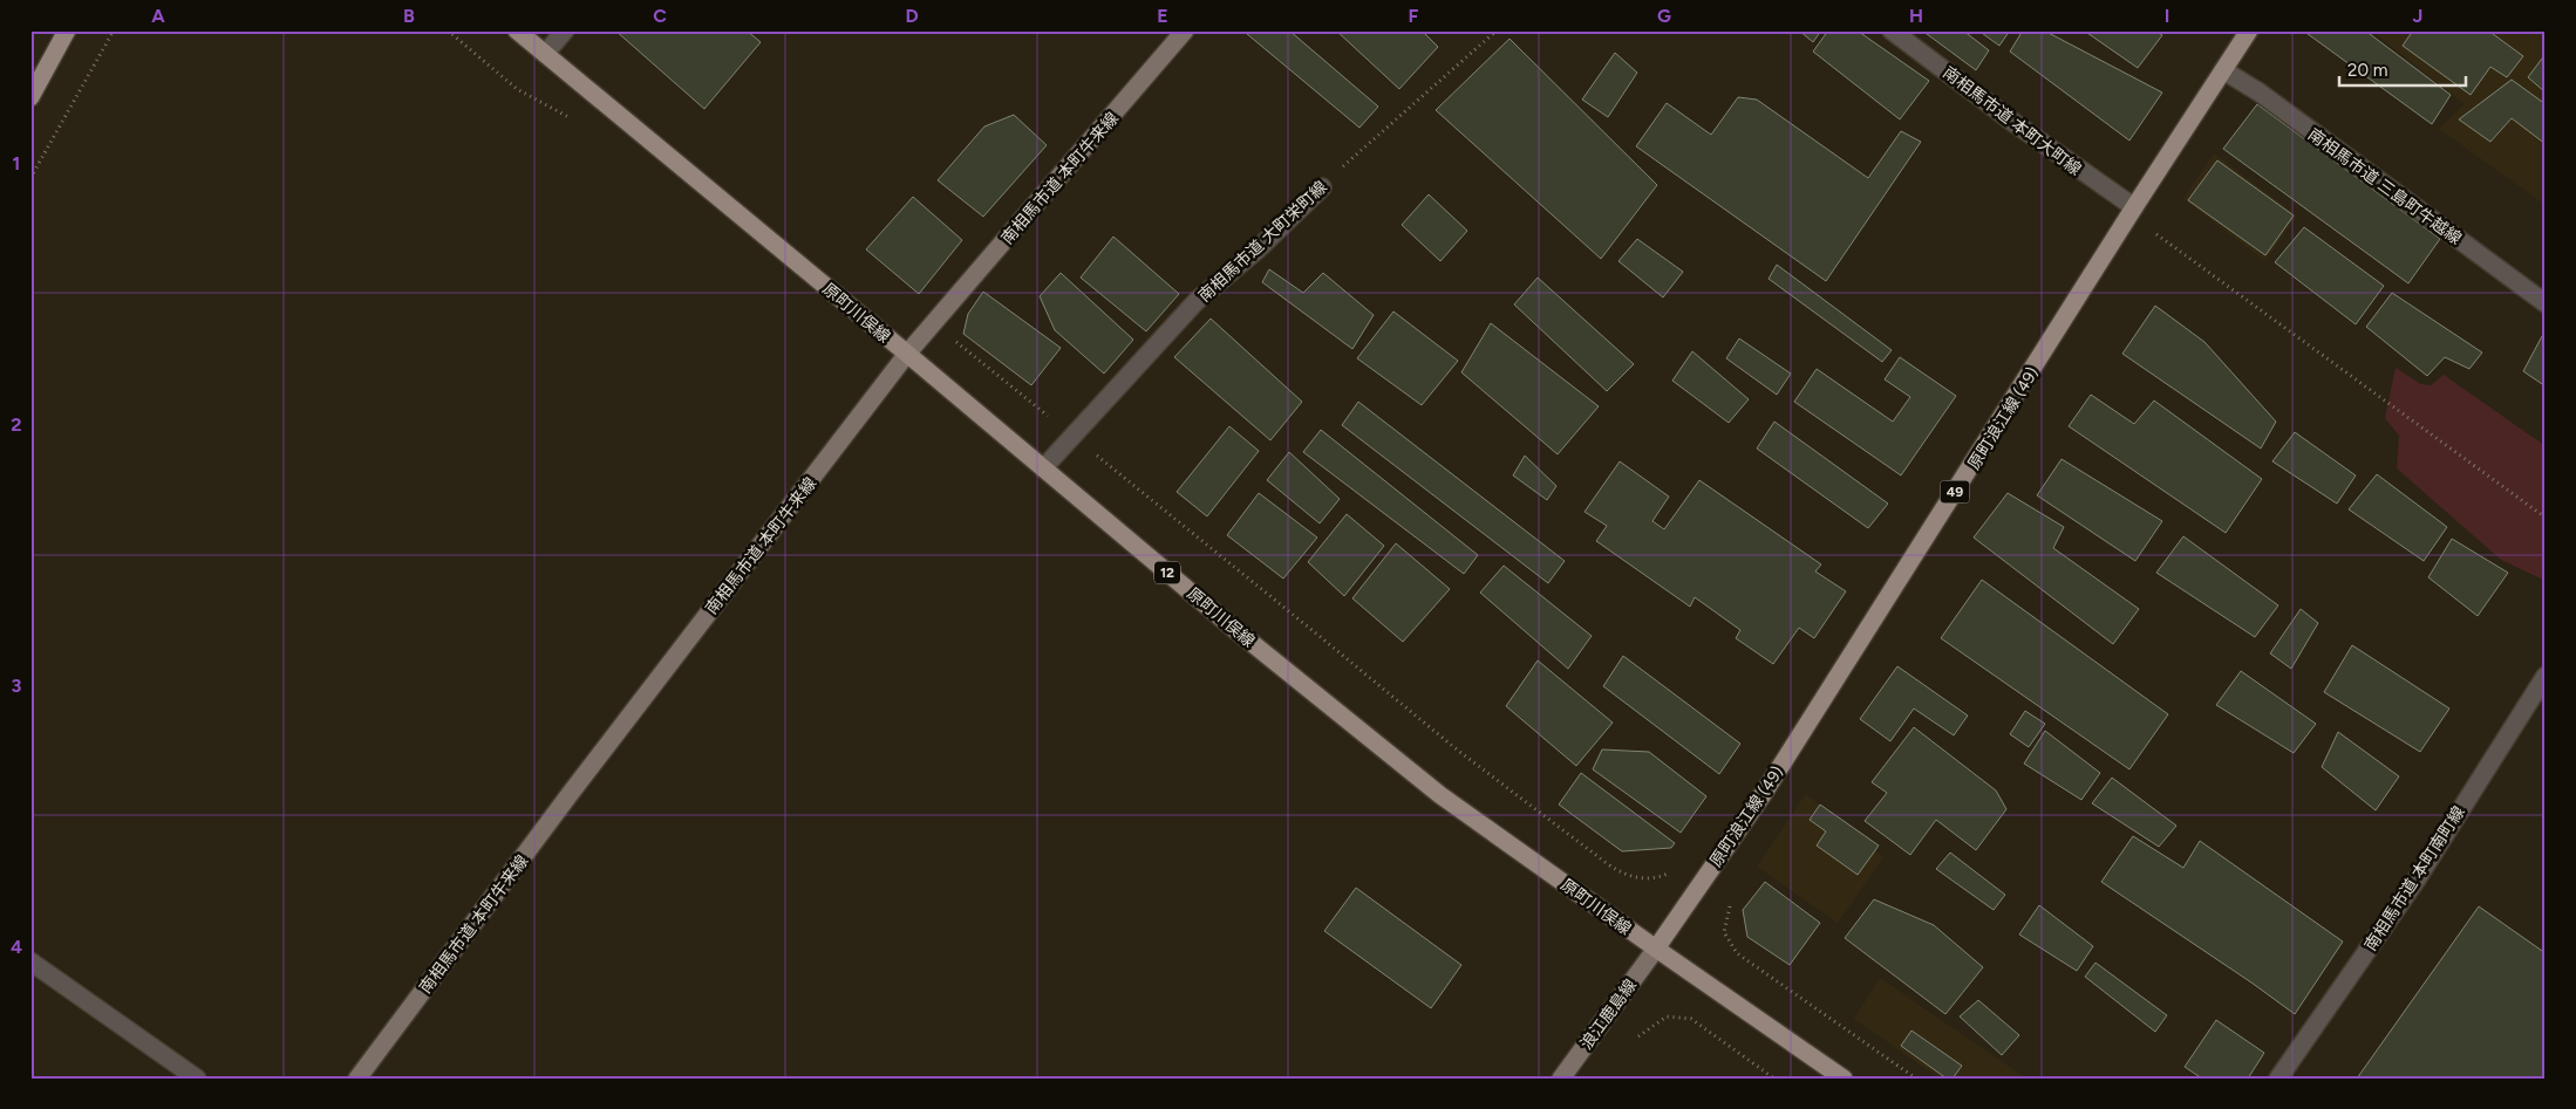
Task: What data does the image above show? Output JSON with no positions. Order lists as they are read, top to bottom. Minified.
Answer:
{"streets":{"main road":["原町川俣線","原町浪江線 (49)","49","12"],"street":["南相馬市道 本町大町線","南相馬市道 本町牛来線","南相馬市道 三島町牛越線","南相馬市道 大町栄町線","南相馬市道 本町南町線","浪江鹿島線"]},"crossings":[["南相馬市道 本町大町線","原町浪江線 (49)"],["南相馬市道 本町牛来線","原町川俣線"],["南相馬市道 三島町牛越線","原町浪江線 (49)"],["南相馬市道 大町栄町線","原町川俣線"],["原町川俣線","原町浪江線 (49)"],["原町川俣線","浪江鹿島線"],["原町浪江線 (49)","浪江鹿島線"]],"scale_bar":"20 m","grid":{"columns":["A","B","C","D","E","F","G","H","I","J"],"rows":["1","2","3","4"]}}
